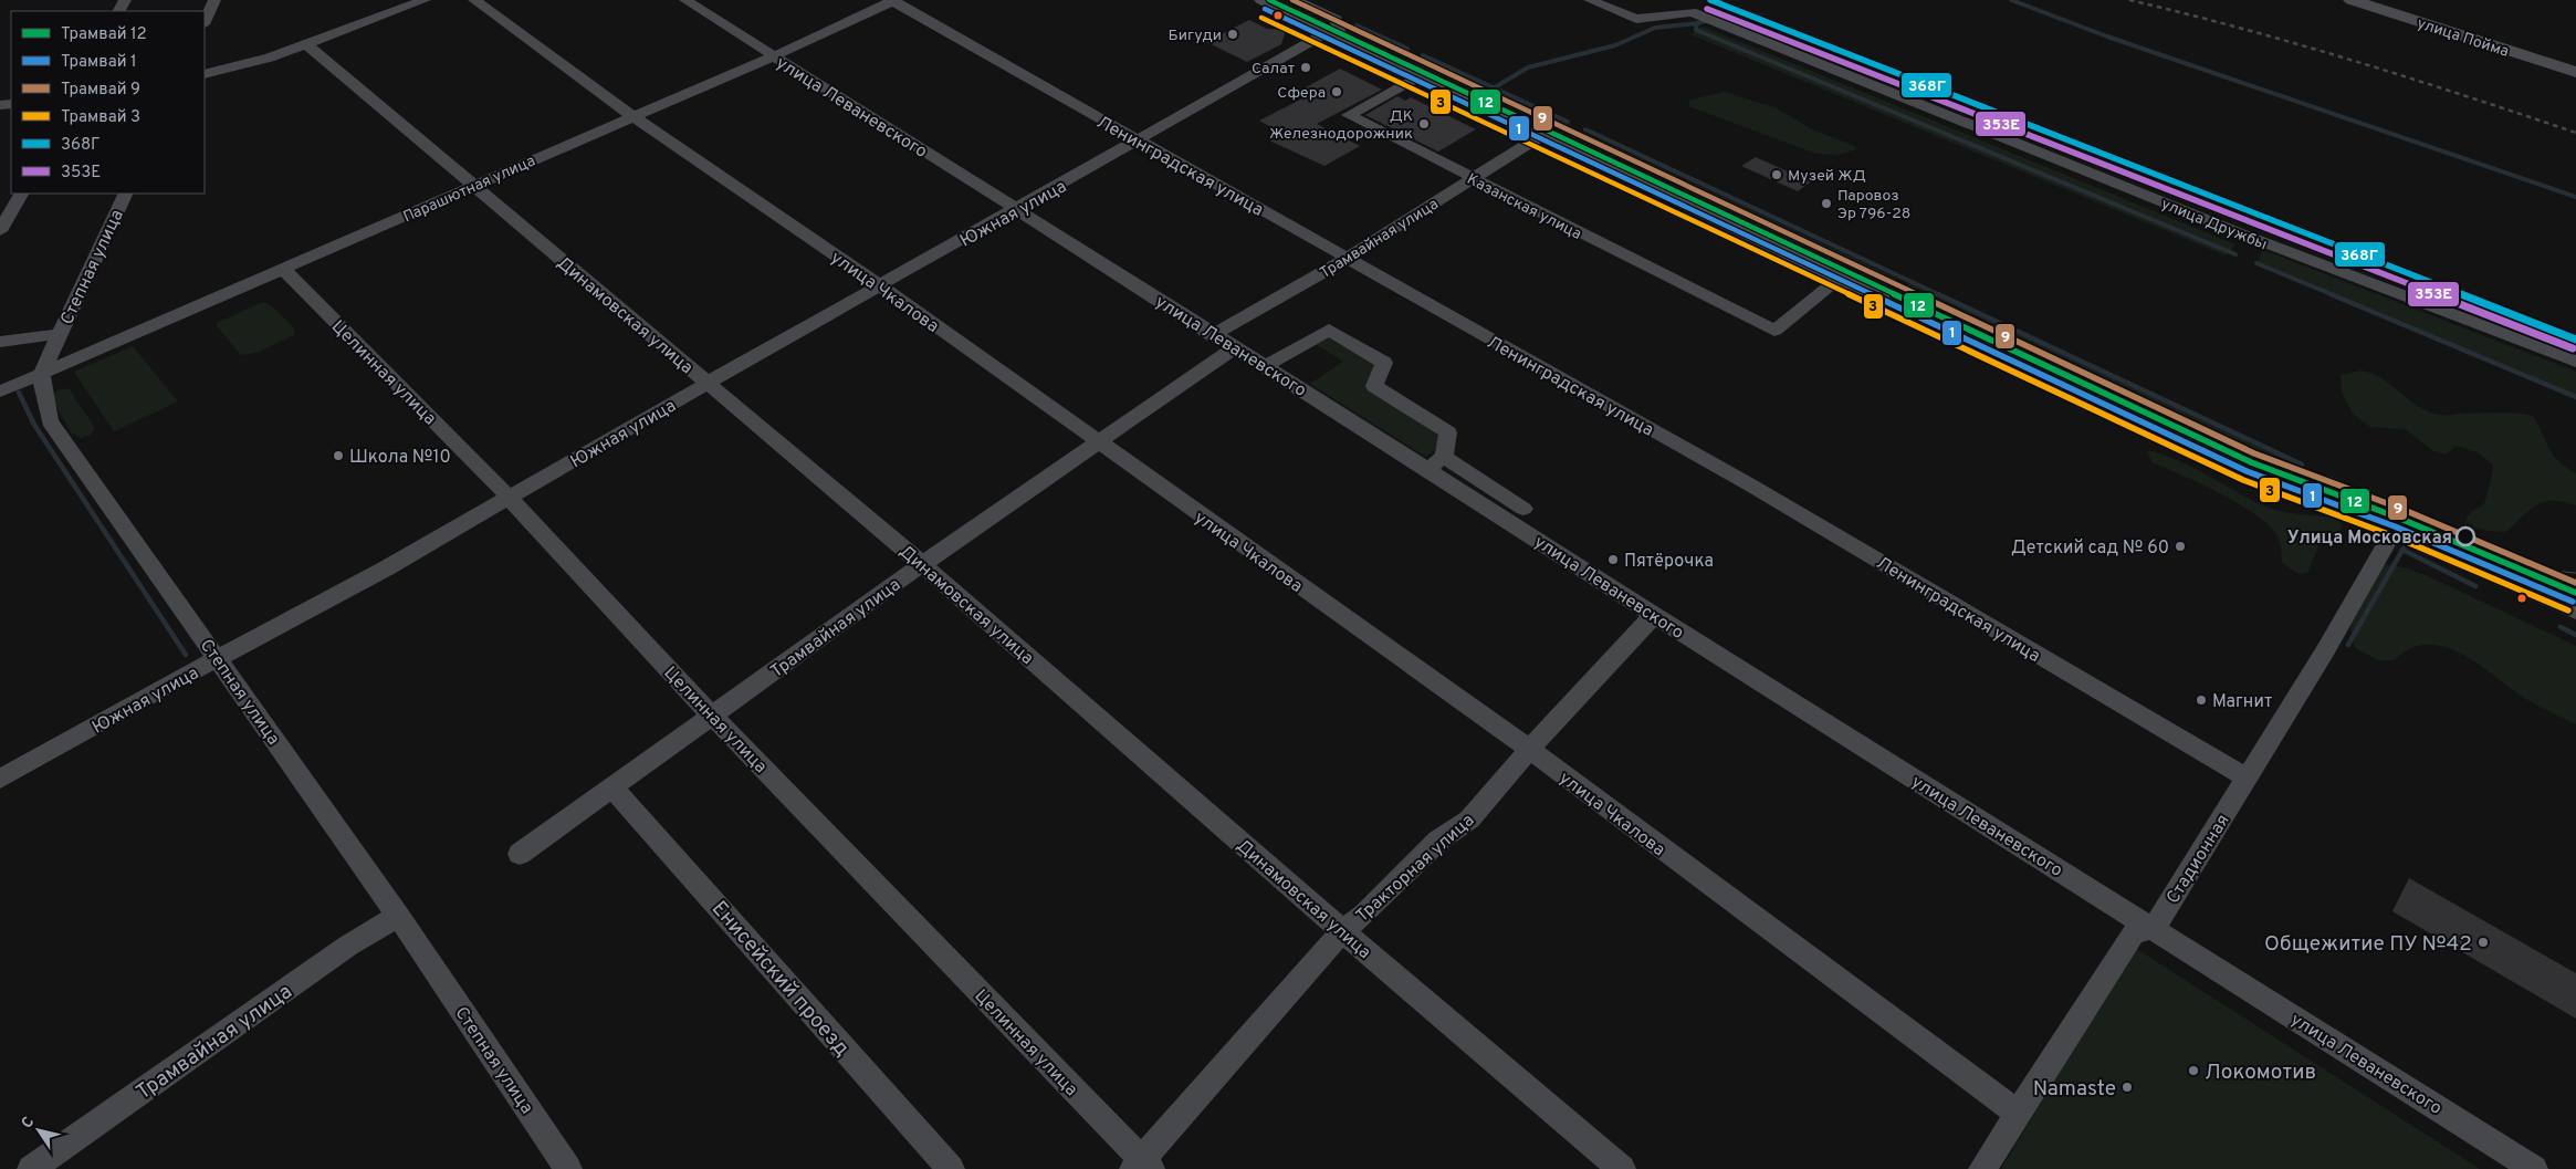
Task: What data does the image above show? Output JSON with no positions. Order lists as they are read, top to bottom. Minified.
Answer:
{"streets":{"main road":["улица Пойма"],"street":["улица Леваневского","Ленинградская улица","Парашютная улица","Казанская улица","Южная улица","улица Дружбы","Трамвайная улица","Степная улица","улица Чкалова","Динамовская улица","Целинная улица","Стадионная","Тракторная улица","Енисейский проезд"]},"crossings":[["улица Леваневского","Парашютная улица"],["улица Леваневского","Южная улица"],["улица Леваневского","Трамвайная улица"],["улица Леваневского","Стадионная"],["улица Леваневского","Тракторная улица"],["Ленинградская улица","Парашютная улица"],["Ленинградская улица","Южная улица"],["Ленинградская улица","Трамвайная улица"],["Ленинградская улица","Стадионная"],["Парашютная улица","Степная улица"],["Парашютная улица","улица Чкалова"],["Парашютная улица","Динамовская улица"],["Парашютная улица","Целинная улица"],["Казанская улица","Трамвайная улица"],["Южная улица","Степная улица"],["Южная улица","улица Чкалова"],["Южная улица","Динамовская улица"],["Южная улица","Целинная улица"],["Трамвайная улица","Степная улица"],["Трамвайная улица","улица Чкалова"],["Трамвайная улица","Динамовская улица"],["Трамвайная улица","Целинная улица"],["Трамвайная улица","Енисейский проезд"],["улица Чкалова","Тракторная улица"],["Динамовская улица","Тракторная улица"],["Целинная улица","Тракторная улица"]],"places":["Бигуди","Салат","Сфера","ДК Железнодорожник","Музей ЖД","Паровоз Эр 796-28","Школа №10","Улица Московская","Детский сад № 60","Пятёрочка","Магнит","Общежитие ПУ №42","Локомотив","Namaste"],"lines":["tram line 12","tram line 9","transit line 368Г","tram line 1","transit line 353Е","tram line 3"],"legend":["Трамвай 12","Трамвай 1","Трамвай 9","Трамвай 3","368Г","353Е"],"north":"top left"}
